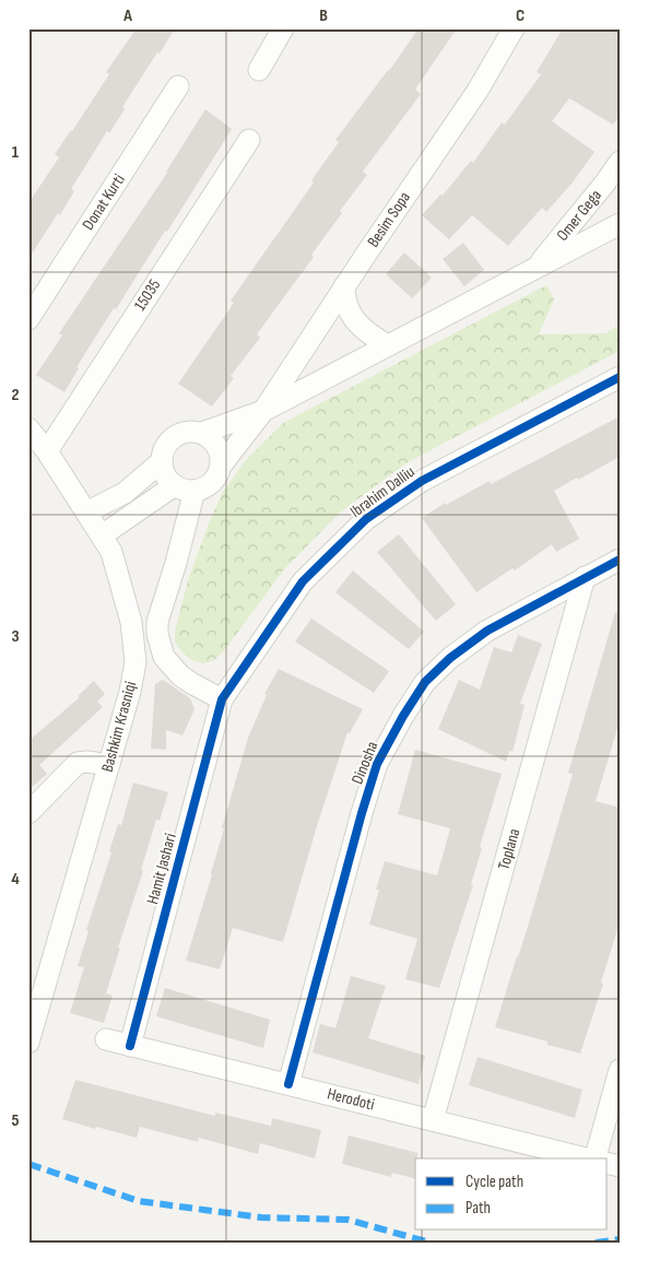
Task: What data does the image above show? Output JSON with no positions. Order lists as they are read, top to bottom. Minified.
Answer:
{"streets":{"street":["Donat Kurti","Omer Gega","Besim Sopa","15035","Ibrahim Dalliu","Bashkim Krasniqi","Dinosha","Toplana","Hamit Jashari","Herodoti"]},"crossings":[["Omer Gega","Besim Sopa"],["Besim Sopa","Bashkim Krasniqi"],["15035","Bashkim Krasniqi"],["Ibrahim Dalliu","Hamit Jashari"],["Dinosha","Toplana"],["Dinosha","Herodoti"],["Toplana","Herodoti"],["Hamit Jashari","Herodoti"]],"legend":["Cycle path","Path"],"grid":{"columns":["A","B","C"],"rows":["1","2","3","4","5"]}}
